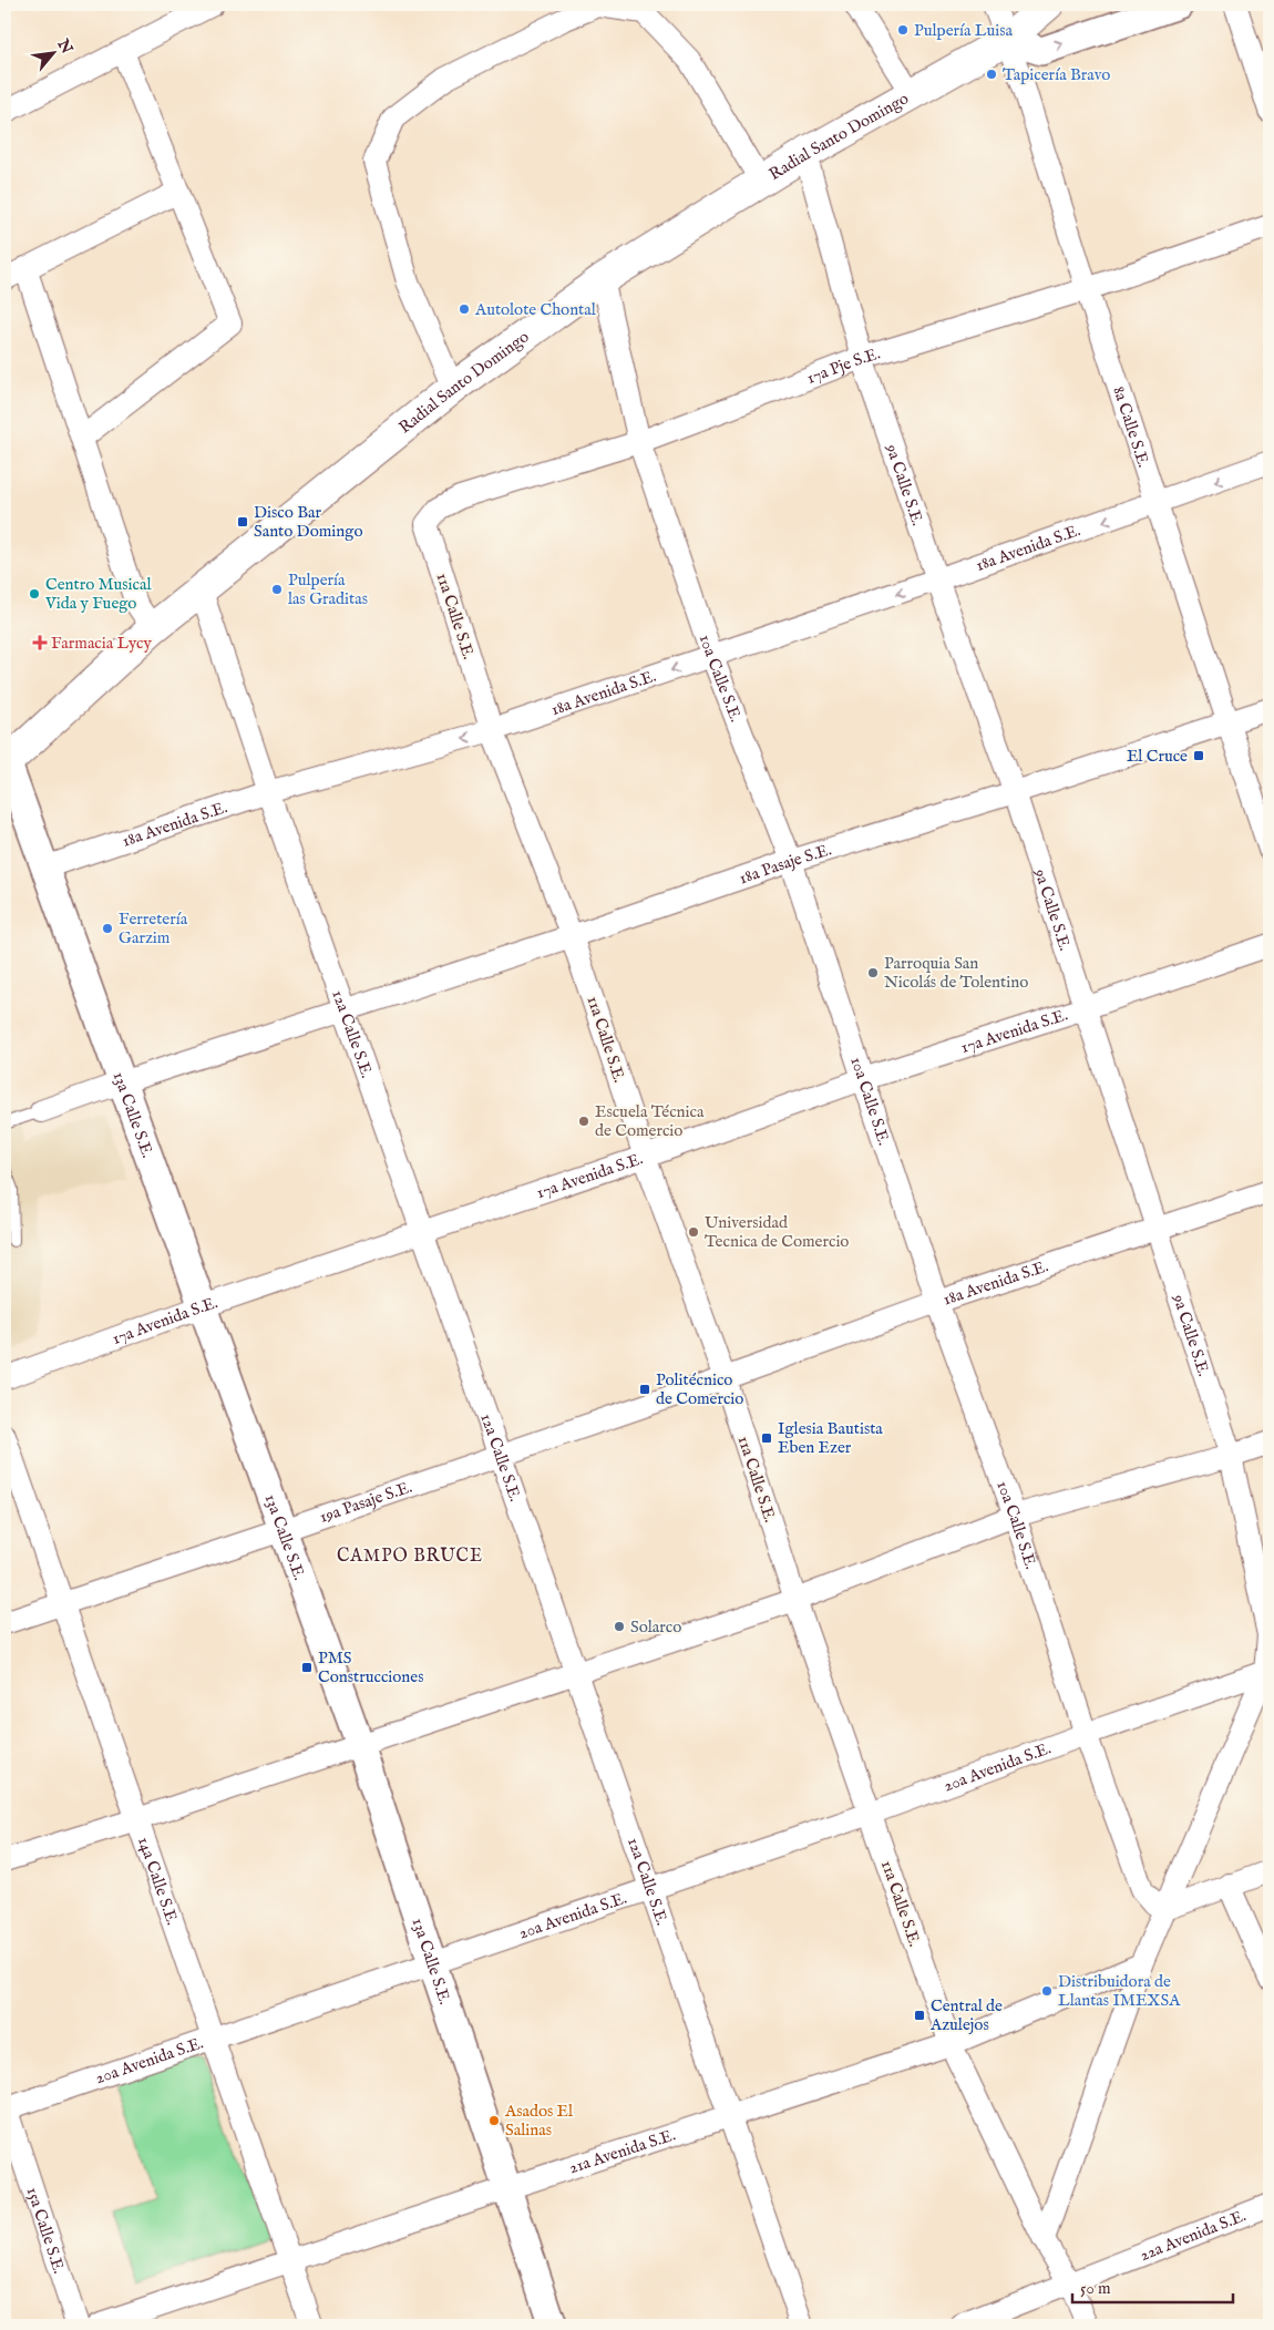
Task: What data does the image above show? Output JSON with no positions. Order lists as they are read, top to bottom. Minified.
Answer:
{"streets":{"main road":["Radial Santo Domingo"],"street":["17a Pje S.E.","8a Calle S.E.","9a Calle S.E.","18a Avenida S.E.","11a Calle S.E.","10a Calle S.E.","18a Pasaje S.E.","17a Avenida S.E.","12a Calle S.E.","13a Calle S.E.","19a Pasaje S.E.","20a Avenida S.E.","14a Calle S.E.","21a Avenida S.E.","15a Calle S.E.","22a Avenida S.E."]},"crossings":[["Radial Santo Domingo","8a Calle S.E."],["Radial Santo Domingo","9a Calle S.E."],["Radial Santo Domingo","10a Calle S.E."],["Radial Santo Domingo","12a Calle S.E."],["Radial Santo Domingo","13a Calle S.E."],["17a Pje S.E.","8a Calle S.E."],["17a Pje S.E.","9a Calle S.E."],["17a Pje S.E.","11a Calle S.E."],["17a Pje S.E.","10a Calle S.E."],["8a Calle S.E.","18a Avenida S.E."],["8a Calle S.E.","18a Pasaje S.E."],["9a Calle S.E.","18a Avenida S.E."],["9a Calle S.E.","11a Calle S.E."],["9a Calle S.E.","10a Calle S.E."],["9a Calle S.E.","18a Pasaje S.E."],["9a Calle S.E.","17a Avenida S.E."],["9a Calle S.E.","20a Avenida S.E."],["9a Calle S.E.","21a Avenida S.E."],["18a Avenida S.E.","11a Calle S.E."],["18a Avenida S.E.","10a Calle S.E."],["18a Avenida S.E.","12a Calle S.E."],["18a Avenida S.E.","13a Calle S.E."],["18a Avenida S.E.","19a Pasaje S.E."],["11a Calle S.E.","18a Pasaje S.E."],["11a Calle S.E.","17a Avenida S.E."],["11a Calle S.E.","19a Pasaje S.E."],["11a Calle S.E.","20a Avenida S.E."],["11a Calle S.E.","21a Avenida S.E."],["11a Calle S.E.","22a Avenida S.E."],["10a Calle S.E.","18a Pasaje S.E."],["10a Calle S.E.","17a Avenida S.E."],["10a Calle S.E.","20a Avenida S.E."],["18a Pasaje S.E.","12a Calle S.E."],["17a Avenida S.E.","12a Calle S.E."],["17a Avenida S.E.","13a Calle S.E."],["12a Calle S.E.","19a Pasaje S.E."],["12a Calle S.E.","20a Avenida S.E."],["12a Calle S.E.","21a Avenida S.E."],["13a Calle S.E.","19a Pasaje S.E."],["13a Calle S.E.","20a Avenida S.E."],["13a Calle S.E.","21a Avenida S.E."],["19a Pasaje S.E.","14a Calle S.E."],["20a Avenida S.E.","14a Calle S.E."],["20a Avenida S.E.","15a Calle S.E."],["14a Calle S.E.","21a Avenida S.E."]],"one_way":["18a Avenida S.E."],"districts":["CAMPO BRUCE"],"places":{"other":["Pulpería Luisa","Tapicería Bravo","Autolote Chontal","Pulpería las Graditas","Centro Musical Vida y Fuego","Ferretería Garzim","Parroquia San Nicolás de Tolentino","Escuela Técnica de Comercio","Universidad Tecnica de Comercio","Solarco","Distribuidora de Llantas IMEXSA","Asados El Salinas"],"transit":["Disco Bar Santo Domingo","El Cruce","Politécnico de Comercio","Iglesia Bautista Eben Ezer","PMS Construcciones","Central de Azulejos"],"health":["Farmacia Lycy"]},"scale_bar":"50 m","north":"top right"}
